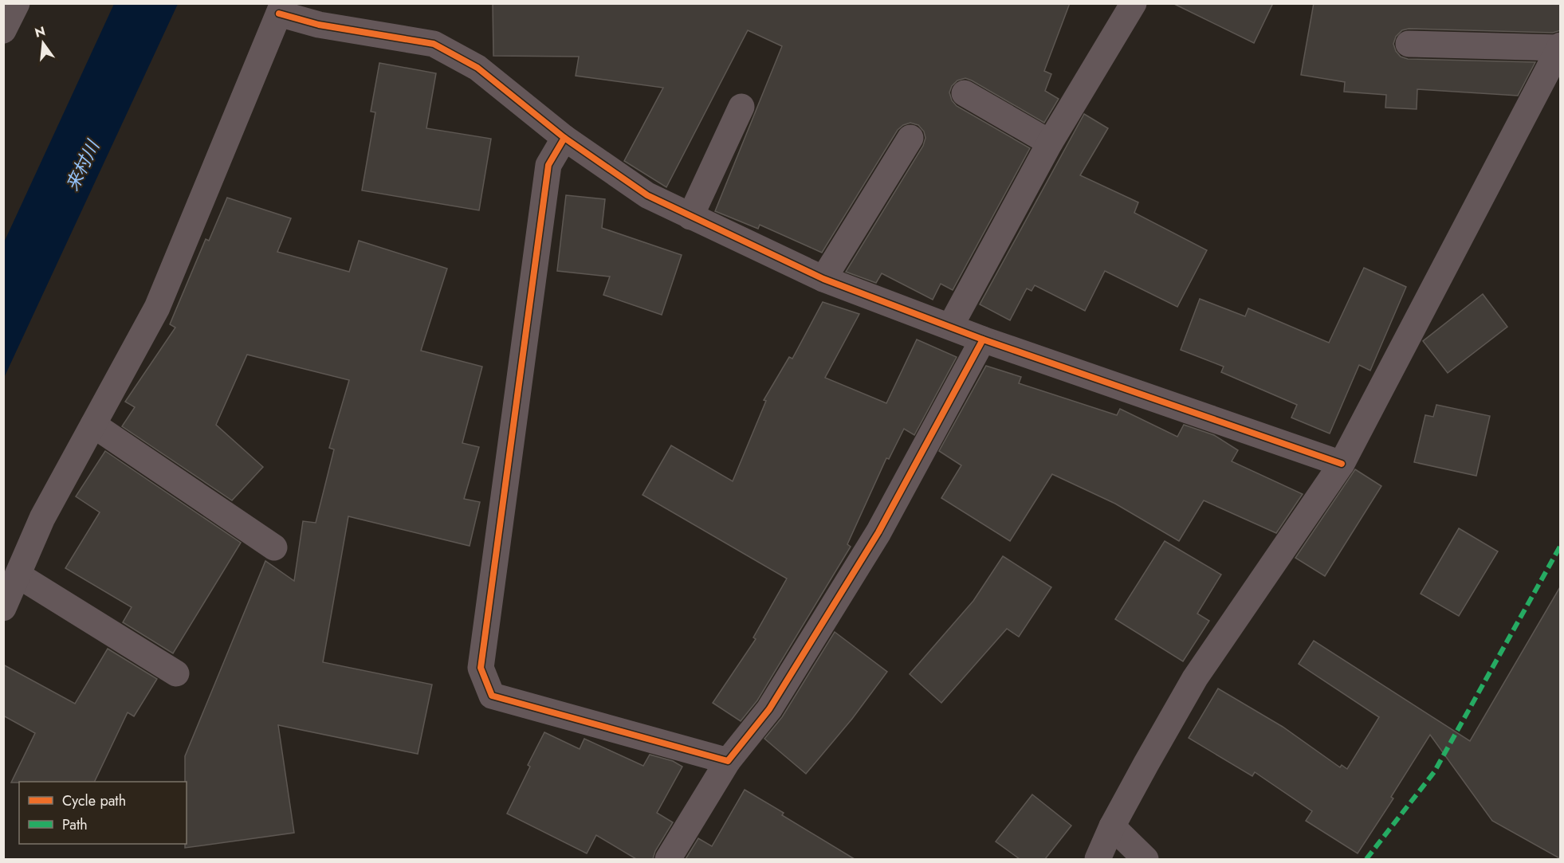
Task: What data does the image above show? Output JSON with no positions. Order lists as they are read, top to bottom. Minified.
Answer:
{"water":["来村川"],"legend":["Cycle path","Path"],"north":"top"}
